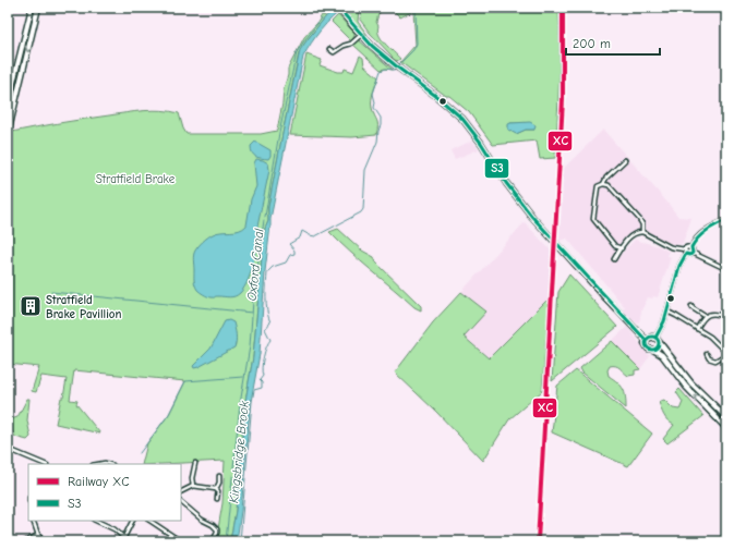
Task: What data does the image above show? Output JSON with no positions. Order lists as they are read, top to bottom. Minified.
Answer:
{"water":["Oxford Canal","Kingsbridge Brook"],"parks":["Stratfield Brake"],"places":{"building":["Stratfield Brake Pavillion"]},"lines":["rail line XC","transit line S3"],"legend":["Railway XC","S3"],"scale_bar":"200 m"}
